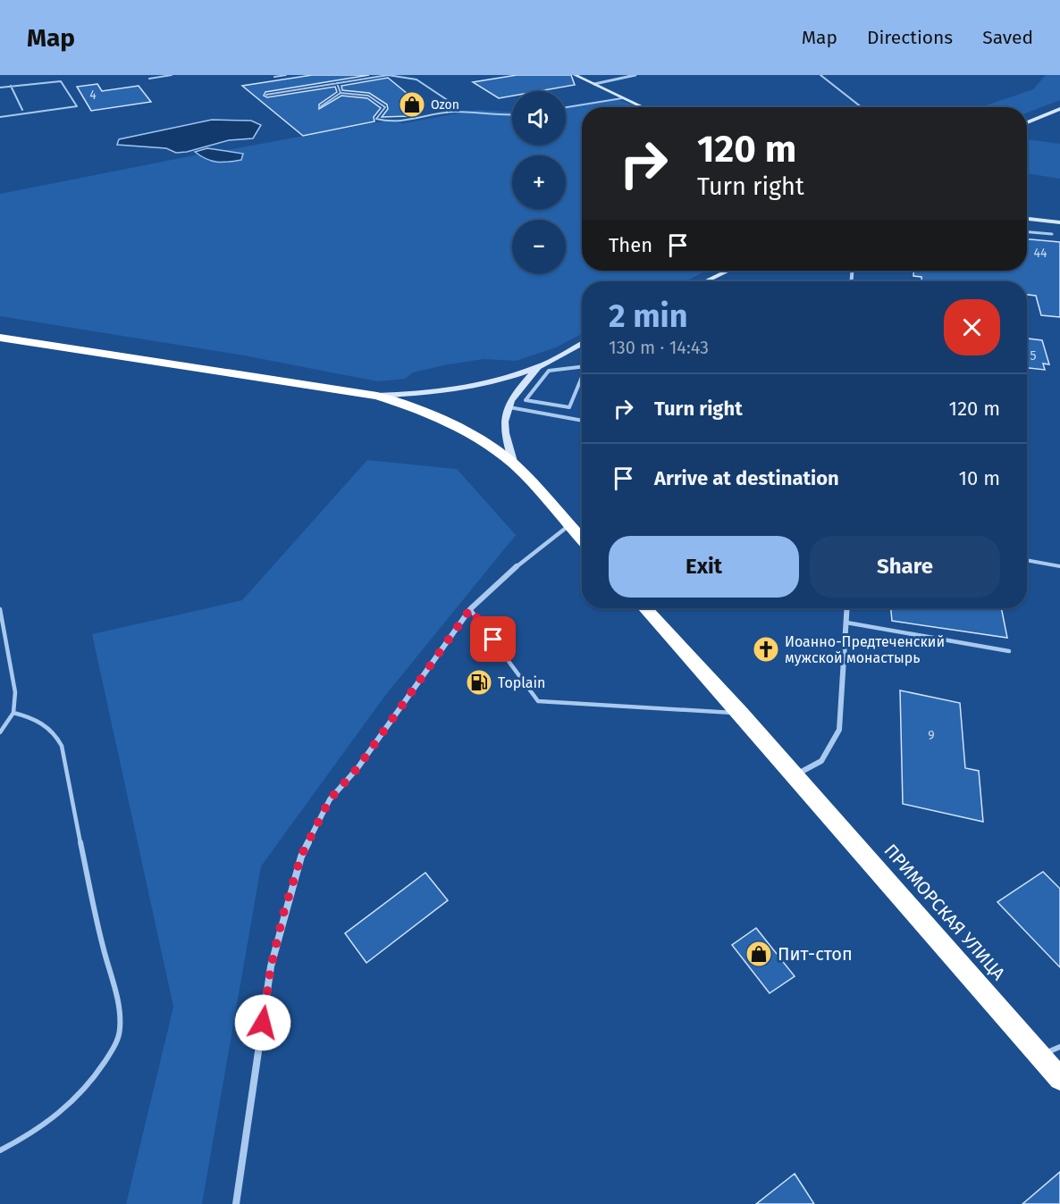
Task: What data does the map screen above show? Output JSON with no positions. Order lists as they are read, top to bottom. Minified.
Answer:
{"streets":{"highway":["ПРИМОРСКАЯ УЛИЦА"]},"places":{"shop":["Ozon","Пит-стоп"],"church":["Иоанно-Предтеченский мужской монастырь"],"fuel station":["Toplain"]},"house_numbers":["4","44","5","9"],"page":{"header":"Map","nav":["Map","Directions","Saved"],"map_buttons":["+","−"],"turn":["120 m","Turn right"],"then":"Then","heading":["2 min","130 m · 14:43"],"list":[{"name":"Turn right","value":"120 m"},{"name":"Arrive at destination","value":"10 m"}],"buttons":["Exit","Share"]}}
